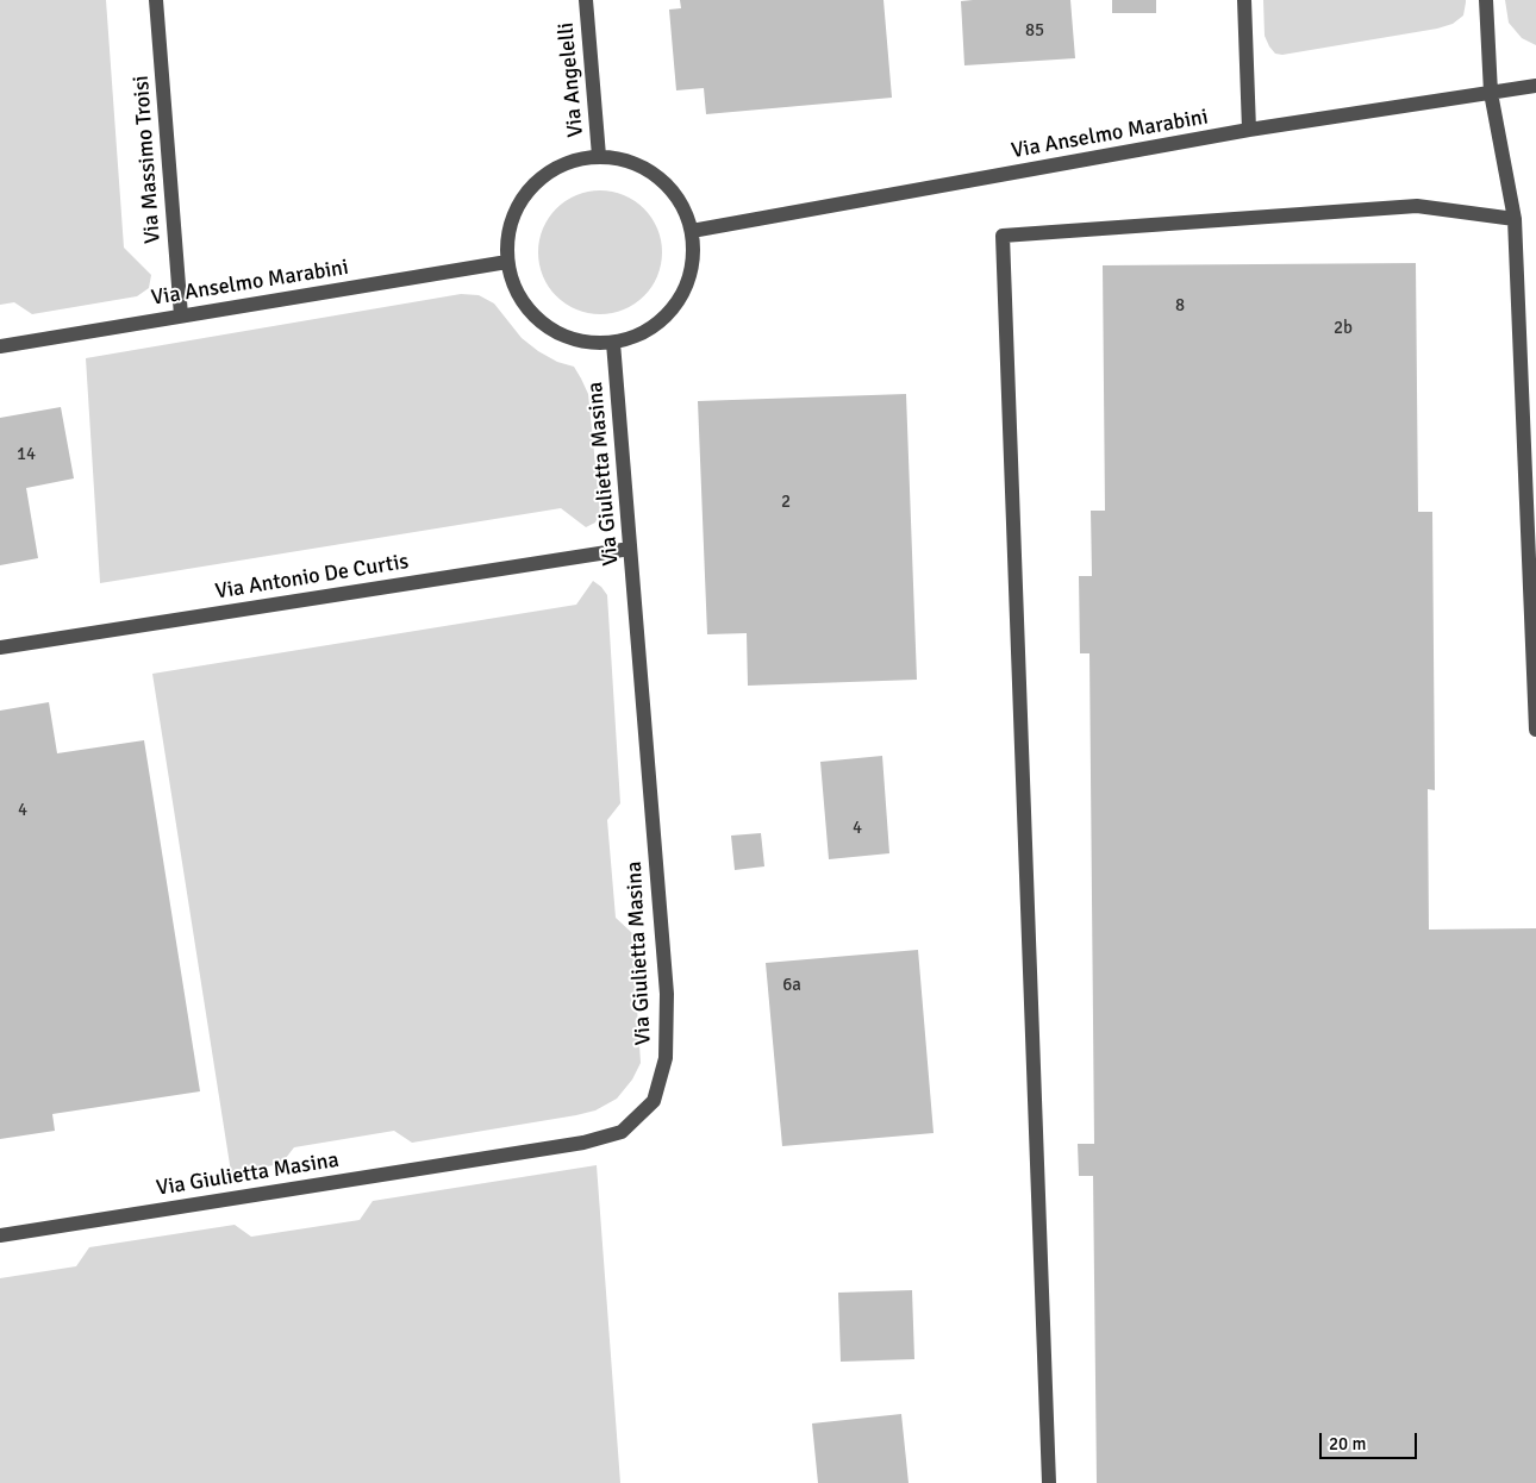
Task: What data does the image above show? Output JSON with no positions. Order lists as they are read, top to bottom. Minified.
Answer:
{"streets":{"street":["Via Angelelli","Via Anselmo Marabini","Via Massimo Troisi","Via Giulietta Masina","Via Antonio De Curtis"]},"crossings":[["Via Angelelli","Via Anselmo Marabini"],["Via Angelelli","Via Giulietta Masina"],["Via Anselmo Marabini","Via Massimo Troisi"],["Via Anselmo Marabini","Via Giulietta Masina"],["Via Giulietta Masina","Via Antonio De Curtis"]],"house_numbers":["85","8","2b","14","2","4","4","6a"],"scale_bar":"20 m"}
